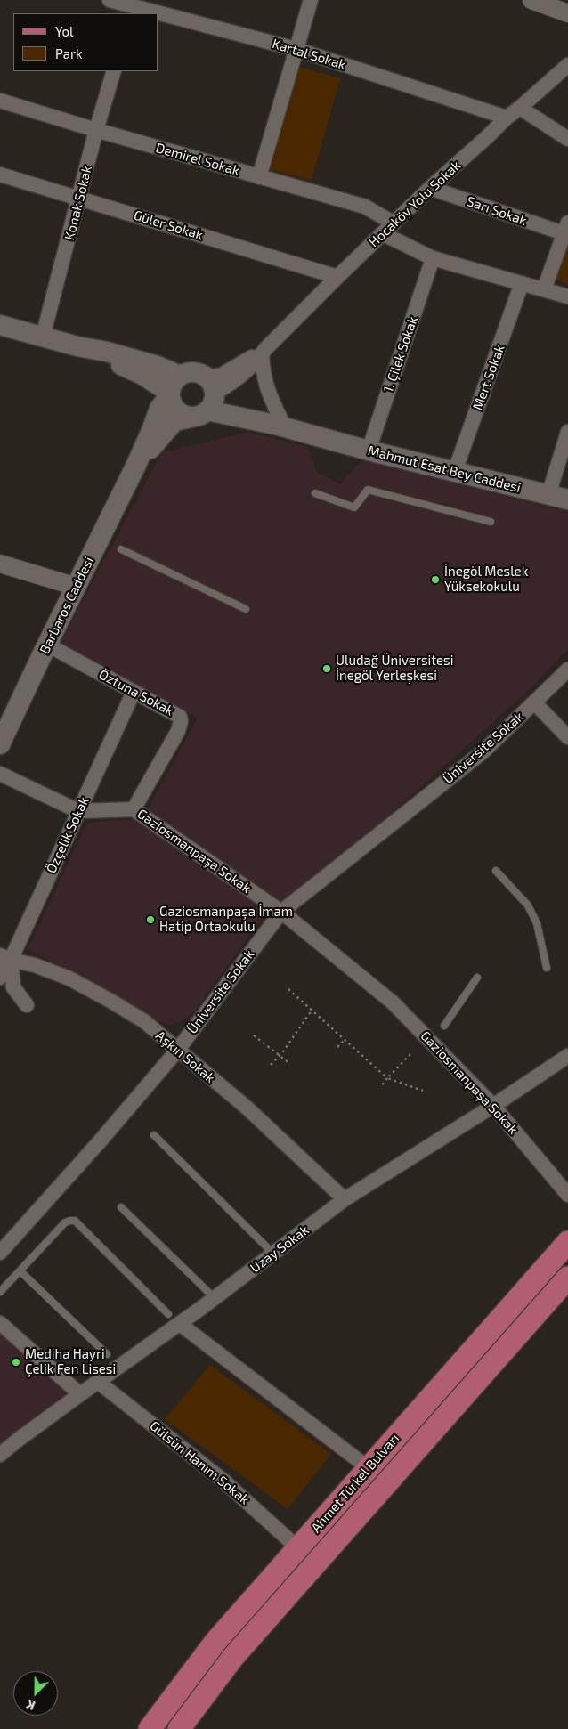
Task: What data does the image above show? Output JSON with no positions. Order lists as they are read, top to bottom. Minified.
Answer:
{"streets":{"main road":["Mahmut Esat Bey Caddesi","Barbaros Caddesi","Ahmet Türkel Bulvarı"],"street":["Kartal Sokak","Demirel Sokak","Konak Sokak","Hocaköy Yolu Sokak","Sarı Sokak","Güler Sokak","1. Çilek Sokak","Mert Sokak","Öztuna Sokak","Üniversite Sokak","Özçelik Sokak","Gaziosmanpaşa Sokak","Aşkın Sokak","Uzay Sokak","Gülsün Hanım Sokak"]},"crossings":[["Kartal Sokak","Hocaköy Yolu Sokak"],["Demirel Sokak","Konak Sokak"],["Demirel Sokak","Hocaköy Yolu Sokak"],["Konak Sokak","Güler Sokak"],["Hocaköy Yolu Sokak","Sarı Sokak"],["Hocaköy Yolu Sokak","Güler Sokak"],["1. Çilek Sokak","Mahmut Esat Bey Caddesi"],["Mert Sokak","Mahmut Esat Bey Caddesi"],["Barbaros Caddesi","Öztuna Sokak"],["Öztuna Sokak","Özçelik Sokak"],["Öztuna Sokak","Gaziosmanpaşa Sokak"],["Üniversite Sokak","Gaziosmanpaşa Sokak"],["Üniversite Sokak","Aşkın Sokak"],["Özçelik Sokak","Gaziosmanpaşa Sokak"],["Özçelik Sokak","Aşkın Sokak"],["Gaziosmanpaşa Sokak","Uzay Sokak"],["Aşkın Sokak","Uzay Sokak"],["Uzay Sokak","Gülsün Hanım Sokak"],["Gülsün Hanım Sokak","Ahmet Türkel Bulvarı"]],"places":["İnegöl Meslek Yüksekokulu","Uludağ Üniversitesi İnegöl Yerleşkesi","Gaziosmanpaşa İmam Hatip Ortaokulu","Mediha Hayri Çelik Fen Lisesi"],"legend":["Yol","Park"],"north":"bottom left"}
